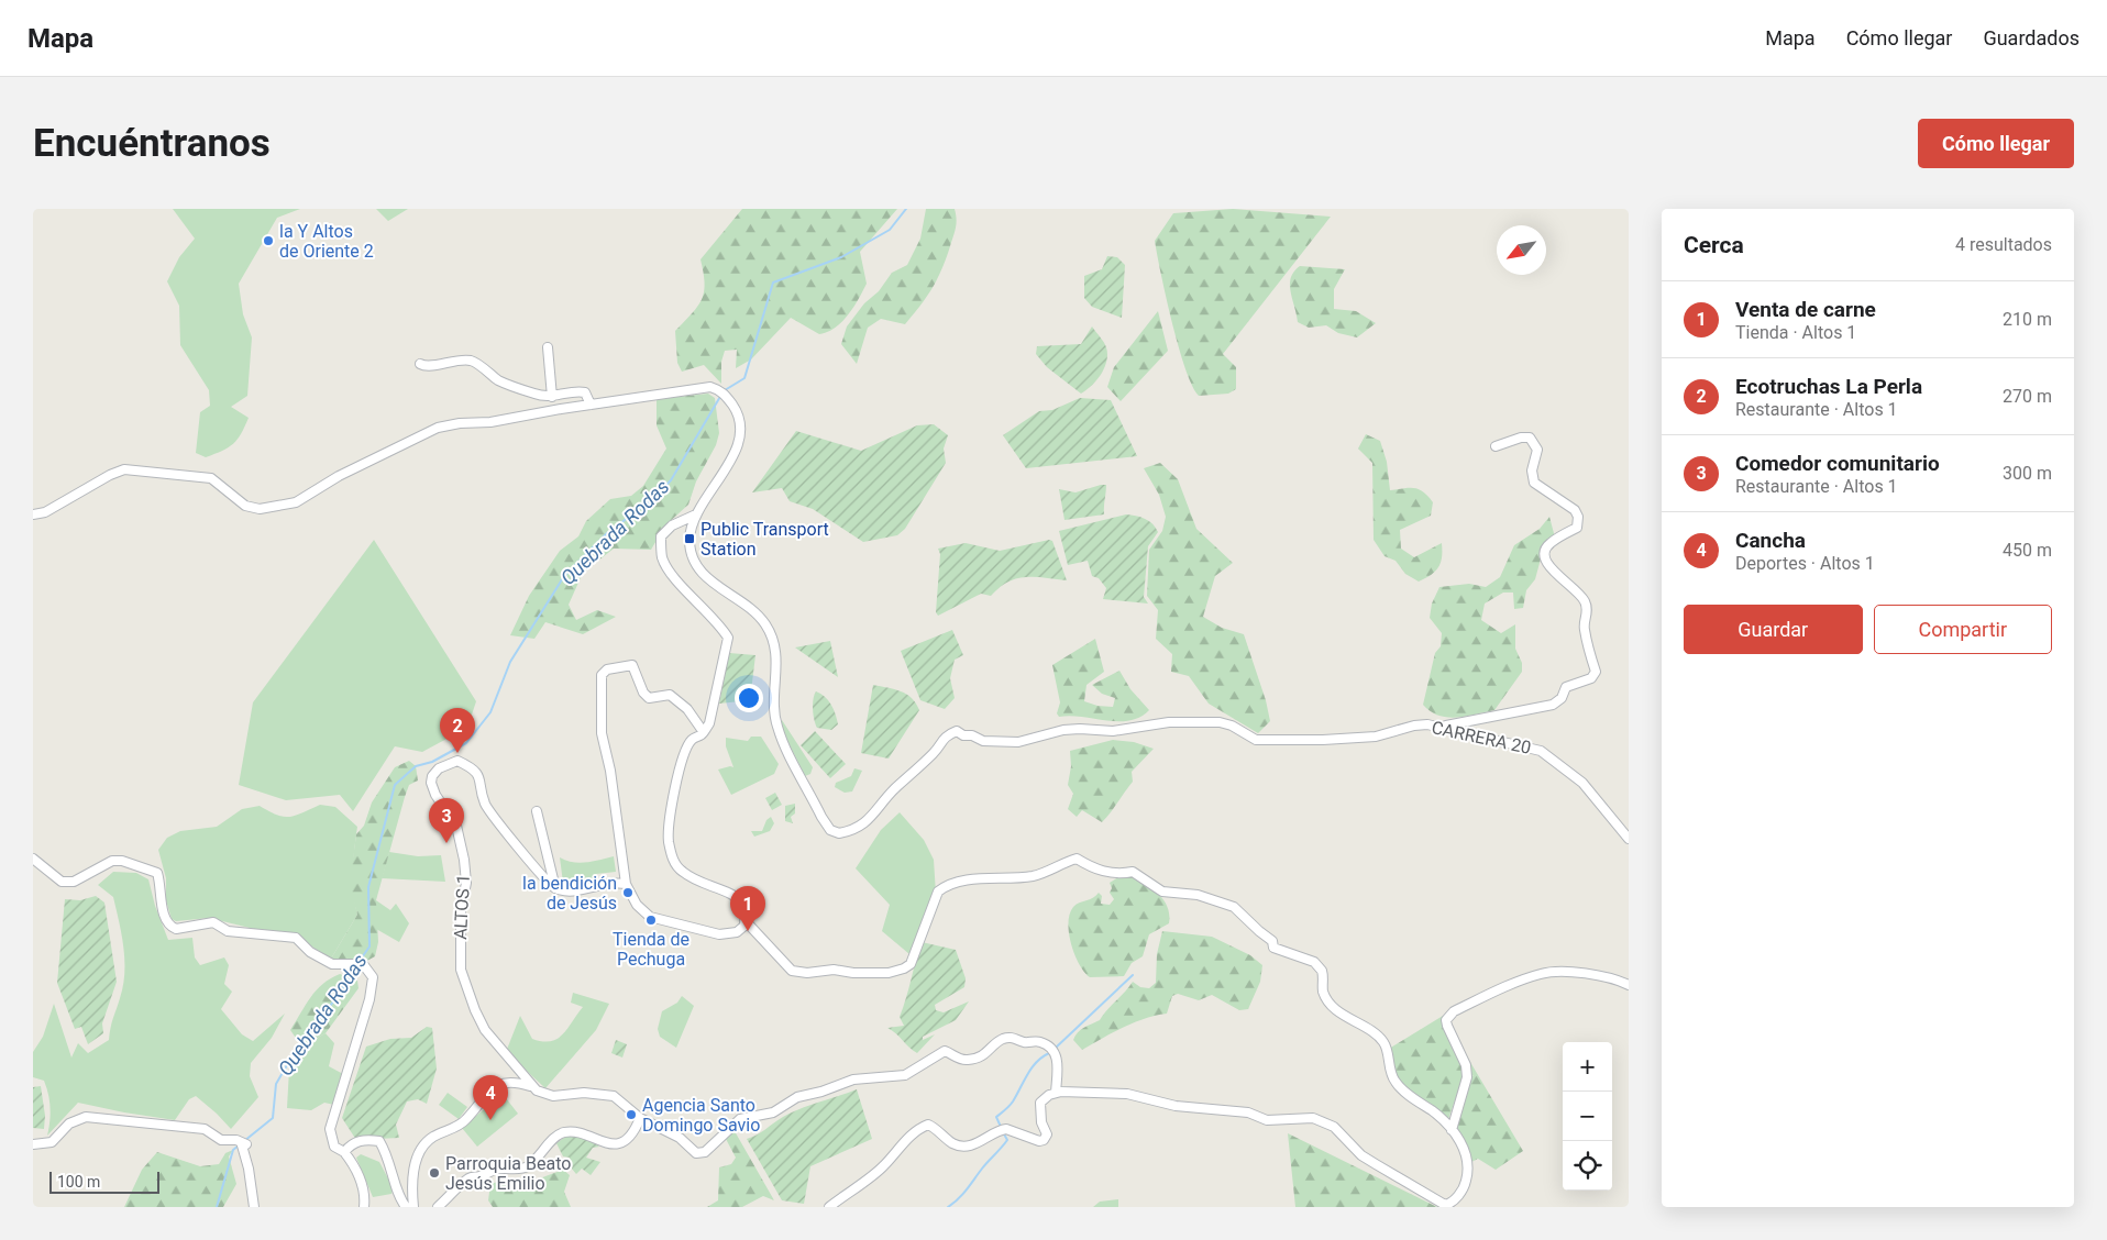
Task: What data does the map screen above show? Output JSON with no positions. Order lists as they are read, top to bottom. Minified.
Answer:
{"streets":{"street":["CARRERA 20","ALTOS 1"]},"water":["Quebrada Rodas"],"places":{"other":["la Y Altos de Oriente 2","la bendición de Jesús","Tienda de Pechuga","Agencia Santo Domingo Savio","Parroquia Beato Jesús Emilio"],"transit":["Public Transport Station"]},"scale_bar":"100 m","north":"bottom left","page":{"header":"Mapa","nav":["Mapa","Cómo llegar","Guardados"],"buttons":["Cómo llegar",["Guardar","Compartir"]],"title":"Encuéntranos","heading":["Cerca","4 resultados"],"list":[{"mark":"1","name":"Venta de carne","note":"Tienda · Altos 1","value":"210 m"},{"mark":"2","name":"Ecotruchas La Perla","note":"Restaurante · Altos 1","value":"270 m"},{"mark":"3","name":"Comedor comunitario","note":"Restaurante · Altos 1","value":"300 m"},{"mark":"4","name":"Cancha","note":"Deportes · Altos 1","value":"450 m"}],"pins":["2","3","1","4"],"map_buttons":["+","−"],"scale":"100 m"}}
